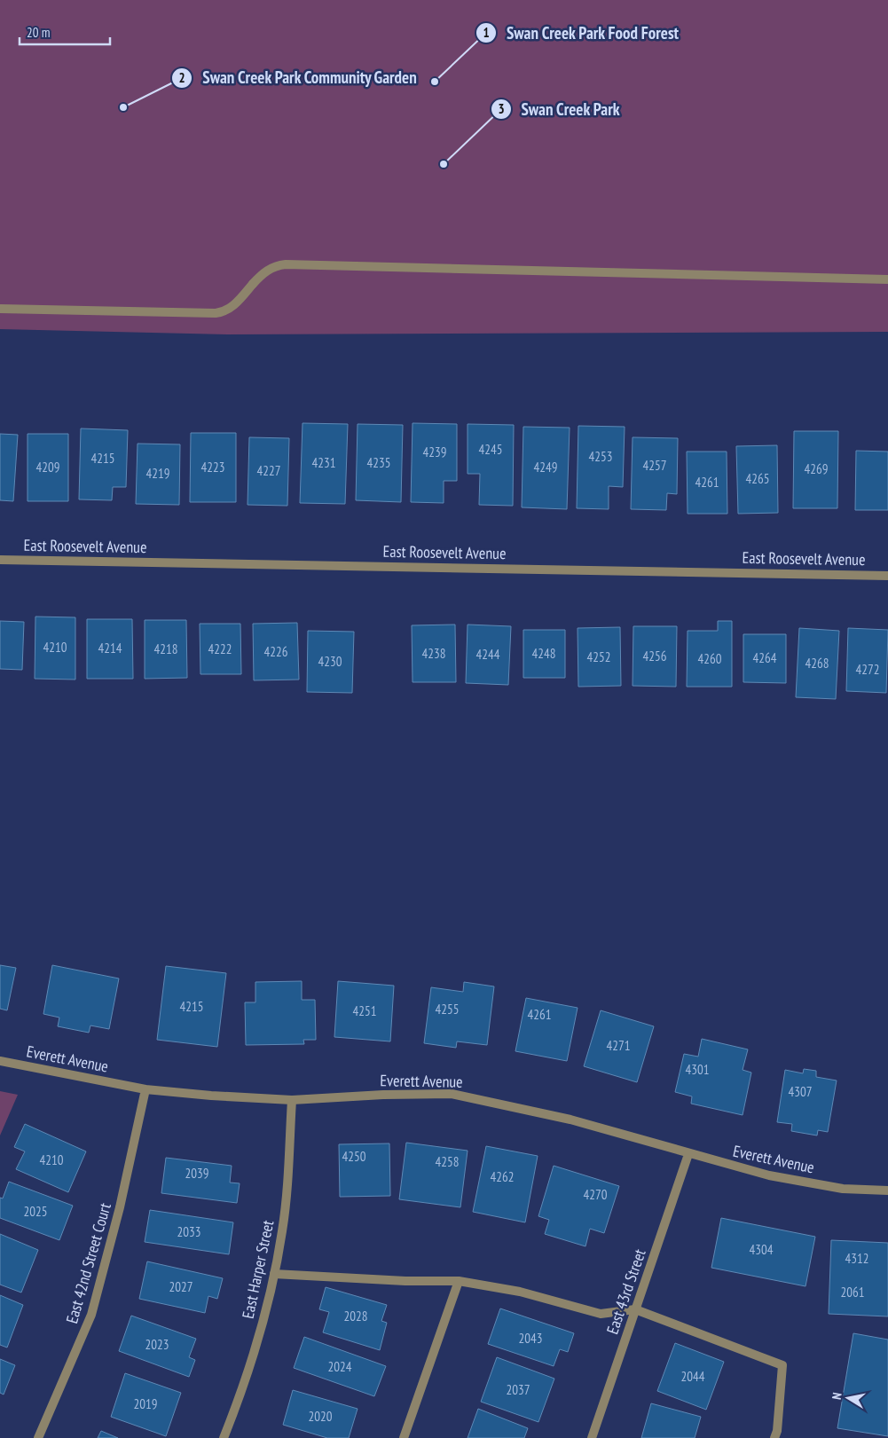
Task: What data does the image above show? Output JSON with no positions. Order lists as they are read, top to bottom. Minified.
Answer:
{"streets":{"street":["East Roosevelt Avenue","Everett Avenue","East 42nd Street Court","East Harper Street","East 43rd Street"]},"crossings":[["Everett Avenue","East 42nd Street Court"],["Everett Avenue","East Harper Street"],["Everett Avenue","East 43rd Street"]],"places":["Swan Creek Park Food Forest","Swan Creek Park Community Garden","Swan Creek Park"],"house_numbers":["4245","4239","4253","4215","4231","4235","4257","4209","4223","4249","4269","4227","4219","4265","4261","4210","4214","4218","4222","4226","4238","4248","4244","4256","4252","4264","4260","4230","4268","4272","4215","4255","4251","4261","4271","4301","4307","4250","4210","4258","2039","4262","4270","2025","2033","4304","4312","2027","2061","2028","2043","2023","2024","2044","2037","2019","2020"],"scale_bar":"20 m","north":"left"}
